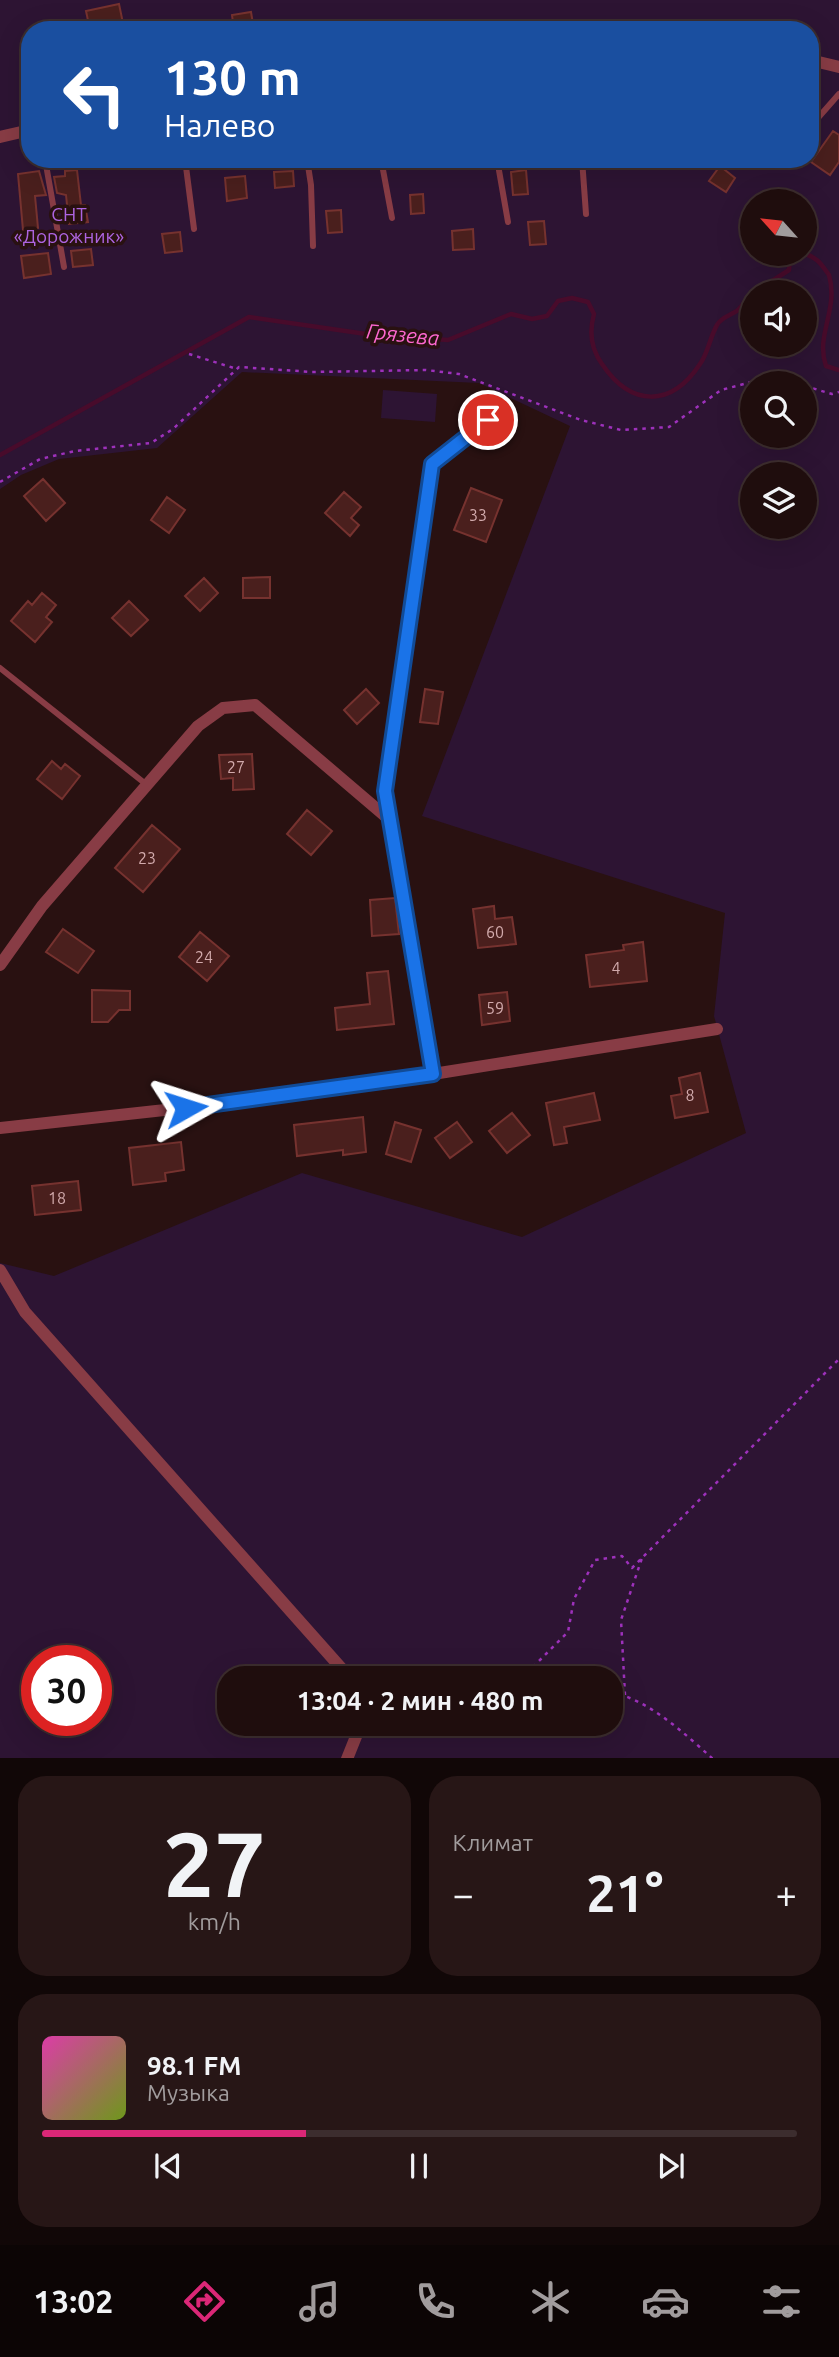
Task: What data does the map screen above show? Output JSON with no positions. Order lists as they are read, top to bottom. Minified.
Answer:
{"water":["Грязева"],"parks":["СНТ «Дорожник»"],"house_numbers":["33","27","23","60","24","4","59","8","18"],"north":"top left","page":{"turn":["130 m","Налево"],"limit":"30","trip":"13:04 · 2 мин · 480 m","tile":[["27","km/h"],"Климат"],"heat":["−","21°","+"],"song":["98.1 FM","Музыка"],"tabs":"13:02"}}
